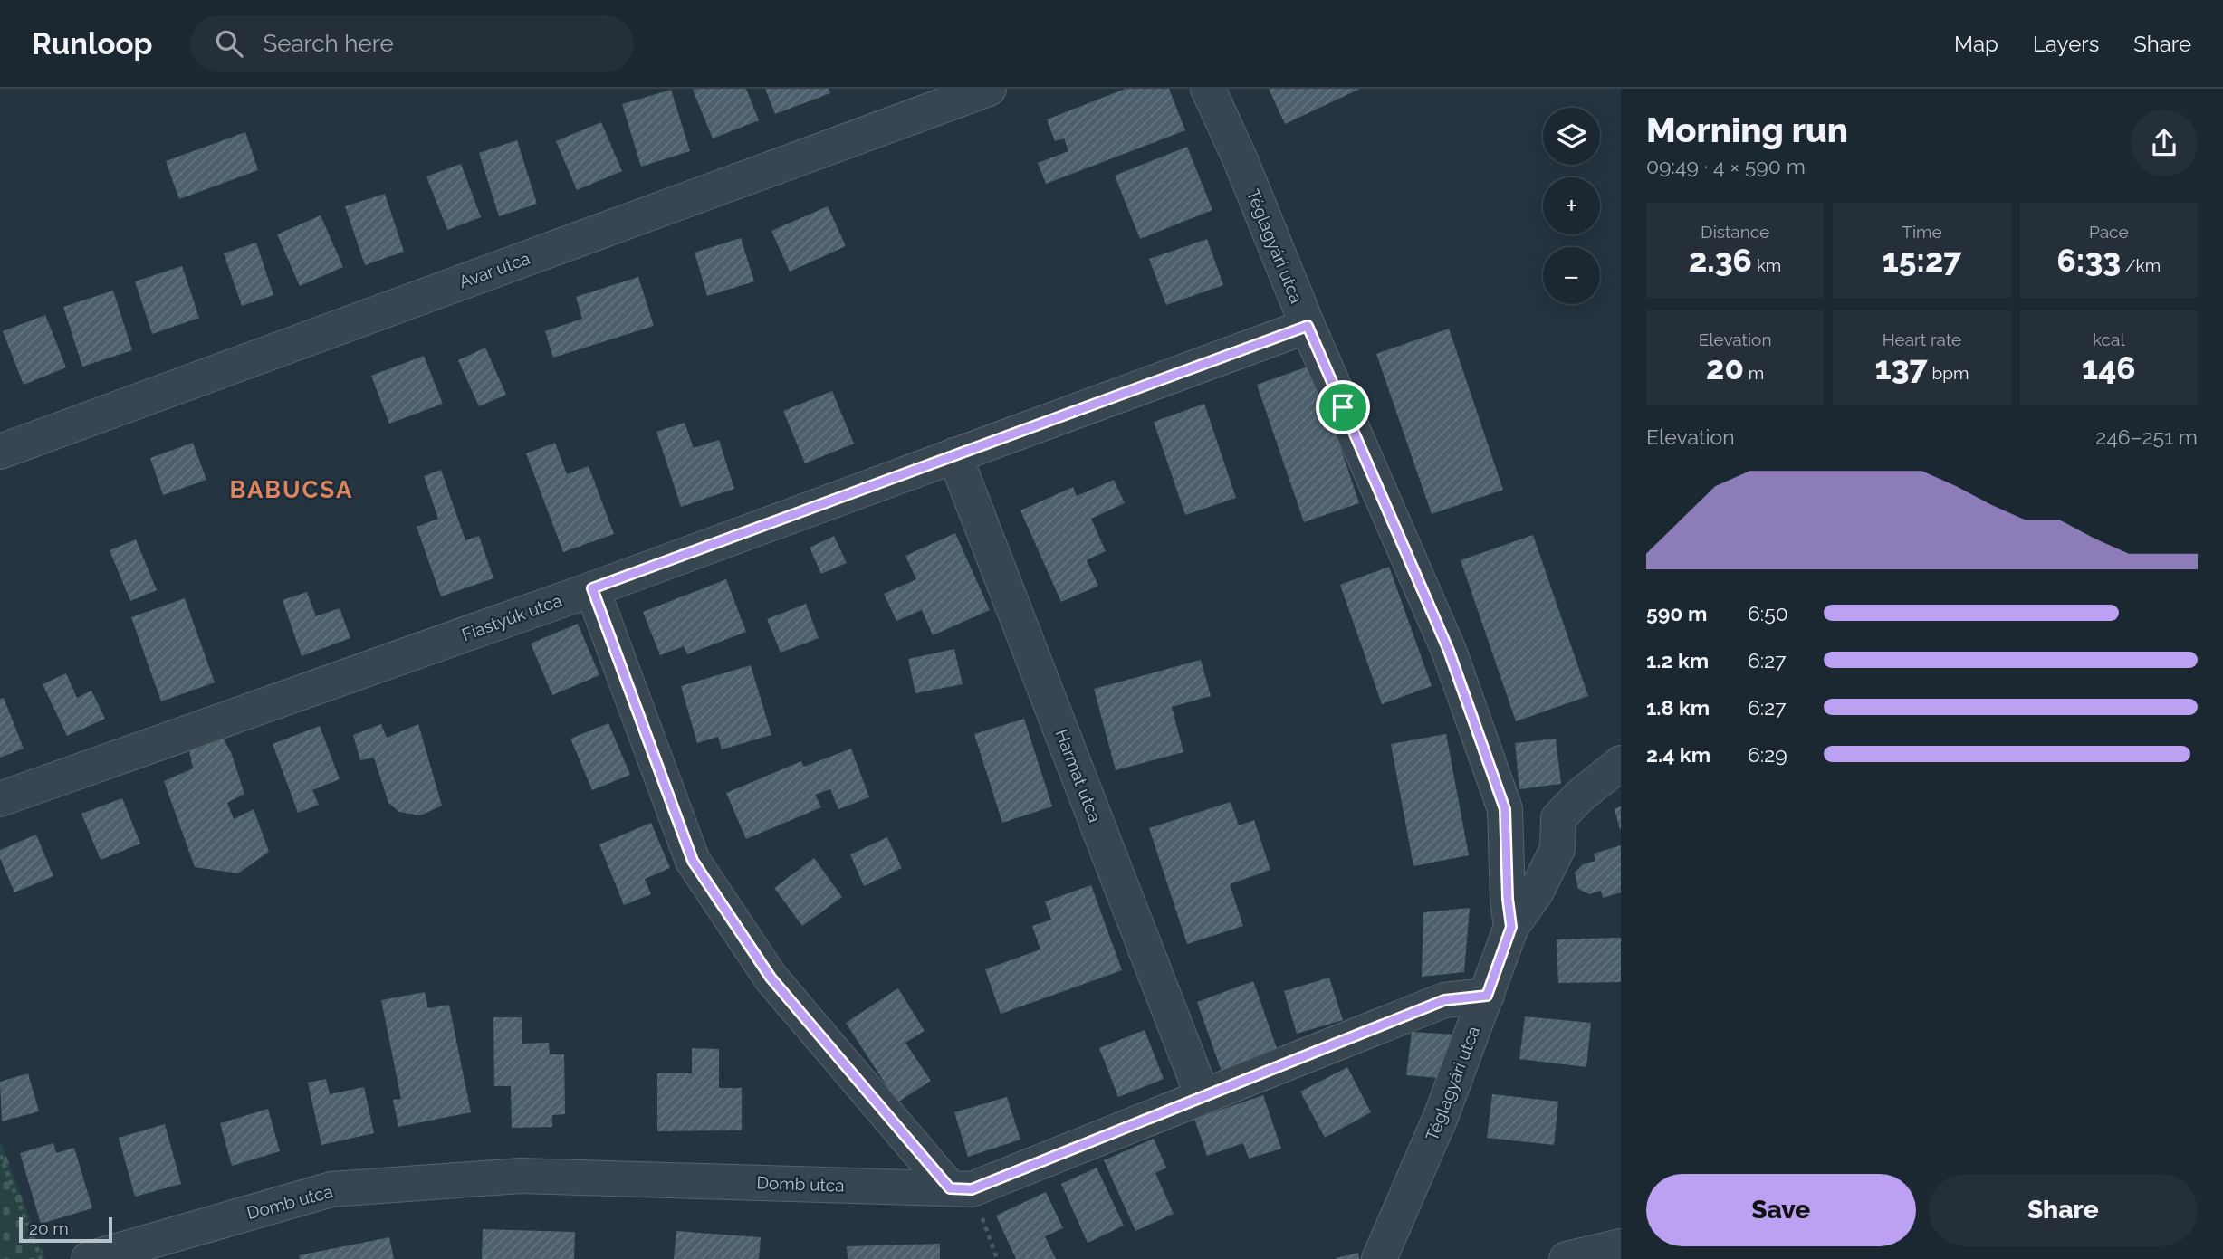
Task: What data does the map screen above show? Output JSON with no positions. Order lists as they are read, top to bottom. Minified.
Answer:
{"streets":{"street":["Téglagyári utca","Avar utca","Fiastyúk utca","Harmat utca","Domb utca"]},"crossings":[["Téglagyári utca","Fiastyúk utca"],["Téglagyári utca","Domb utca"],["Fiastyúk utca","Harmat utca"],["Harmat utca","Domb utca"]],"districts":["BABUCSA"],"scale_bar":"20 m","page":{"header":"Runloop","search":"Search here","nav":["Map","Layers","Share"],"heading":["Morning run","09:49 · 4 × 590 m"],"map_buttons":["+","−"],"stats":[["Distance","2.36 km"],["Time","15:27"],["Pace","6:33 /km"],["Elevation","20 m"],["Heart rate","137 bpm"],["kcal","146"]],"chart":["Elevation","246–251 m"],"list":[{"name":"590 m","note":"6:50"},{"name":"1.2 km","note":"6:27"},{"name":"1.8 km","note":"6:27"},{"name":"2.4 km","note":"6:29"}],"buttons":["Save","Share"],"scale":"20 m"}}
